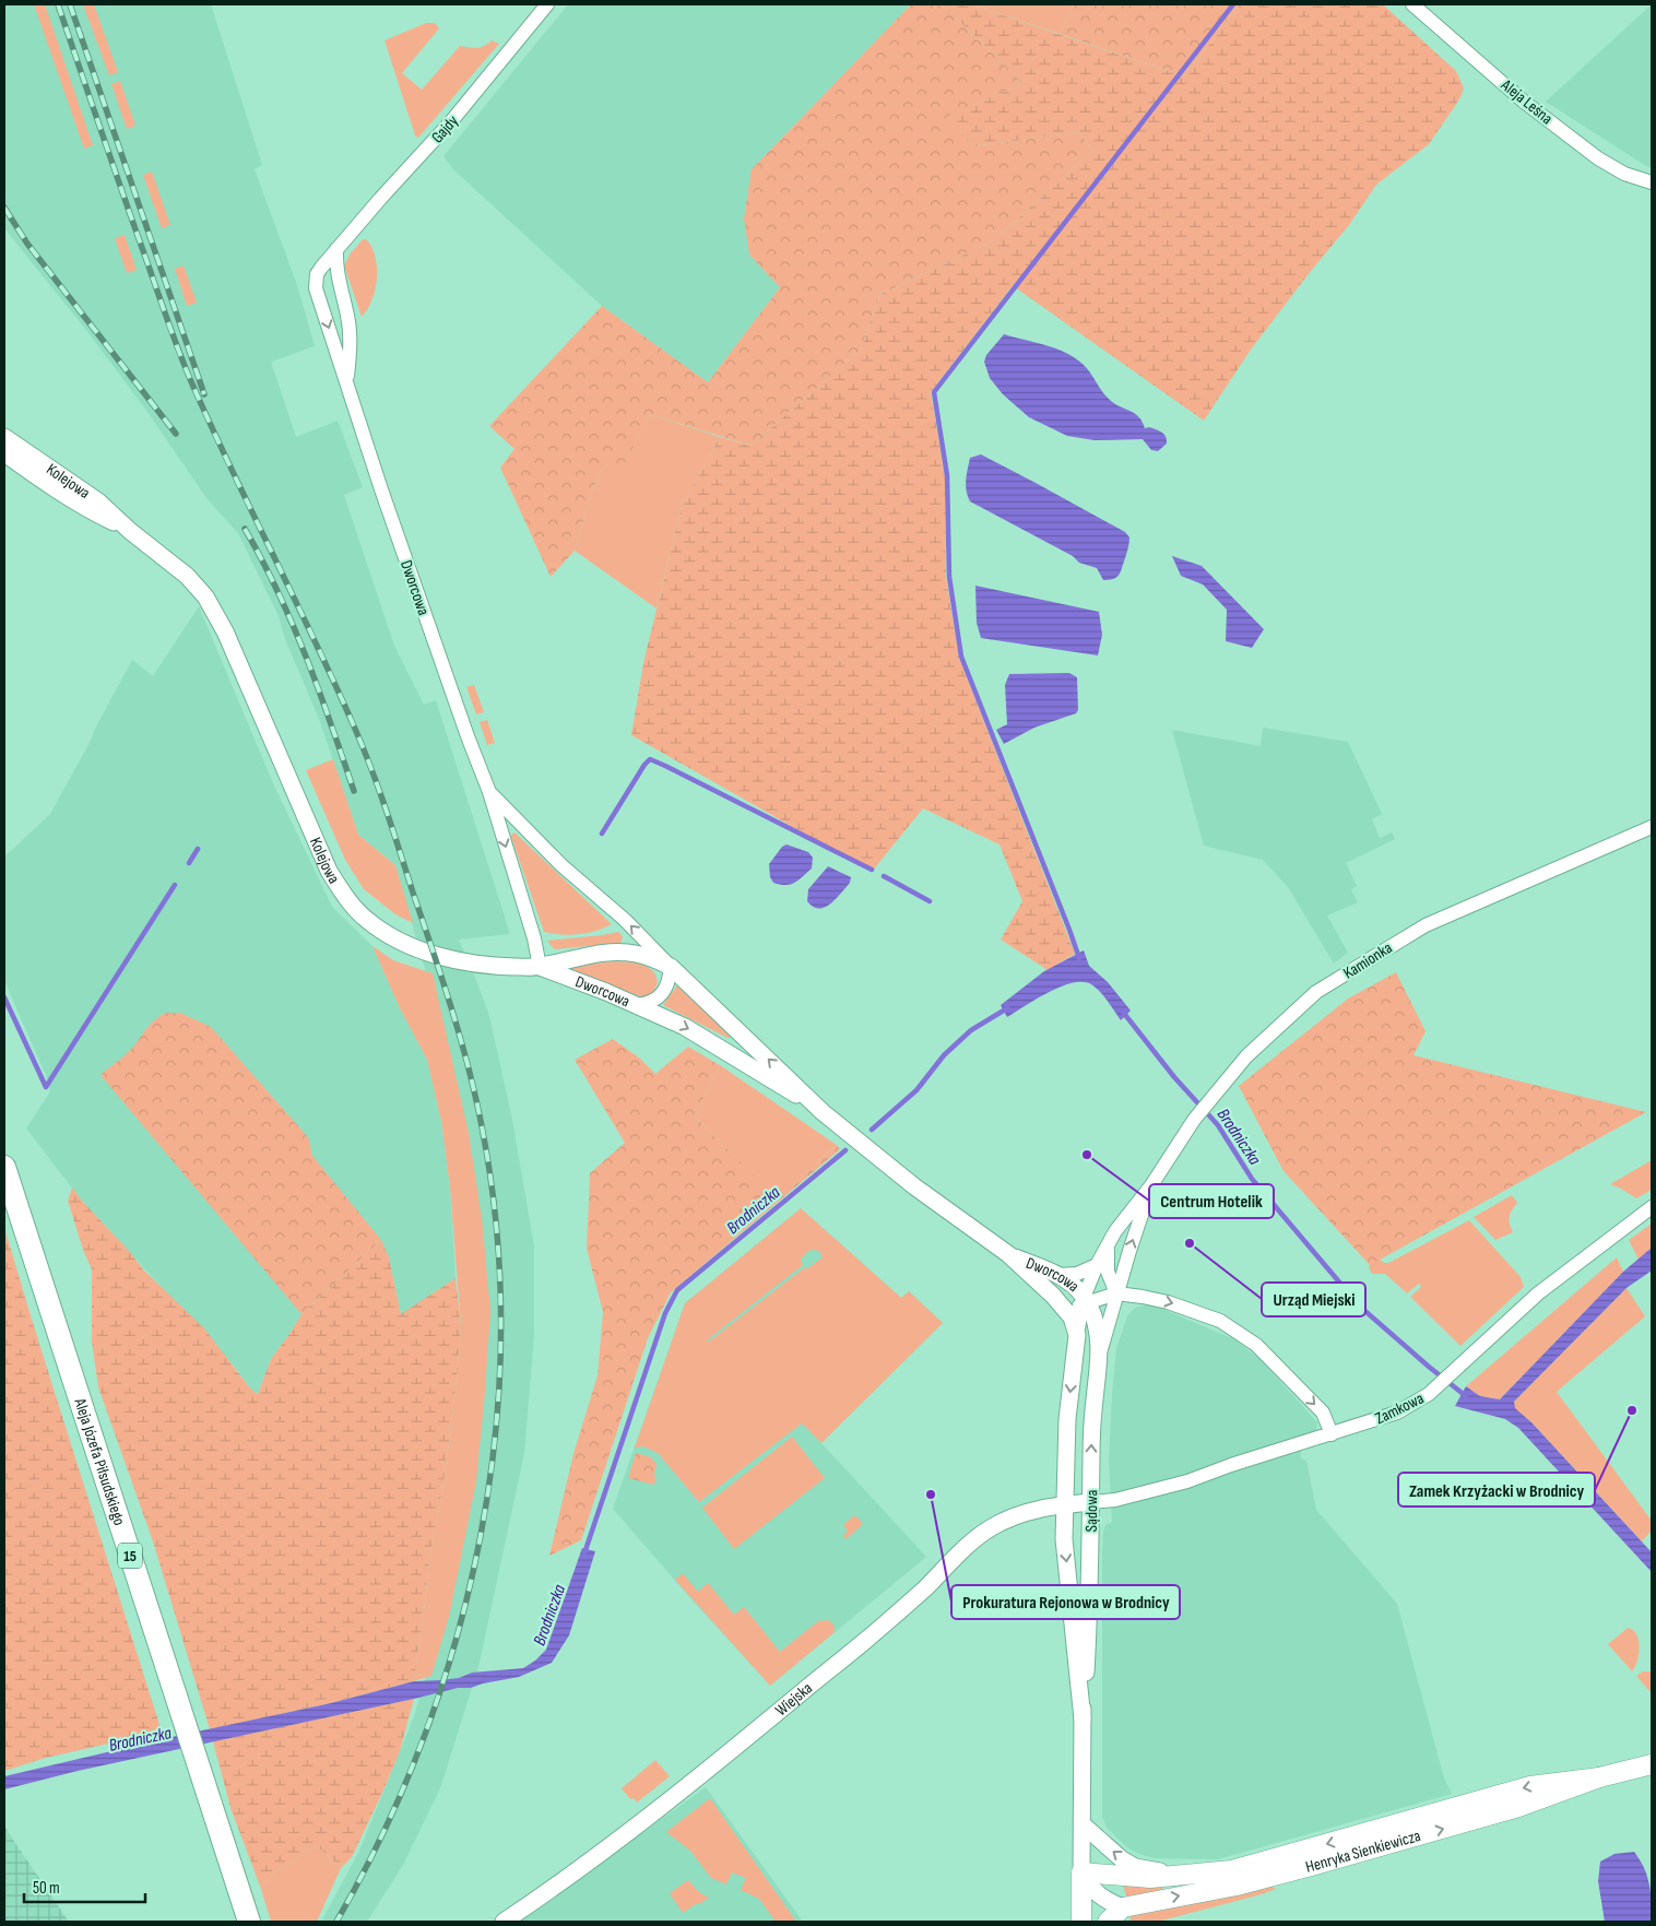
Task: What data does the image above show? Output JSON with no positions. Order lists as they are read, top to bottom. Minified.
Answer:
{"streets":{"main road":["Aleja Józefa Piłsudskiego","Sądowa","15","Henryka Sienkiewicza"],"street":["Aleja Leśna","Gajdy","Kolejowa","Dworcowa","Kamionka","Zamkowa","Wiejska"]},"crossings":[["Gajdy","Dworcowa"],["Kolejowa","Dworcowa"],["Dworcowa","Kamionka"],["Dworcowa","Sądowa"],["Kamionka","Sądowa"],["Zamkowa","Sądowa"],["Zamkowa","Wiejska"],["Sądowa","Wiejska"],["Sądowa","Henryka Sienkiewicza"]],"water":["Brodniczka"],"places":["Centrum Hotelik","Urząd Miejski","Zamek Krzyżacki w Brodnicy","Prokuratura Rejonowa w Brodnicy"],"scale_bar":"50 m"}
